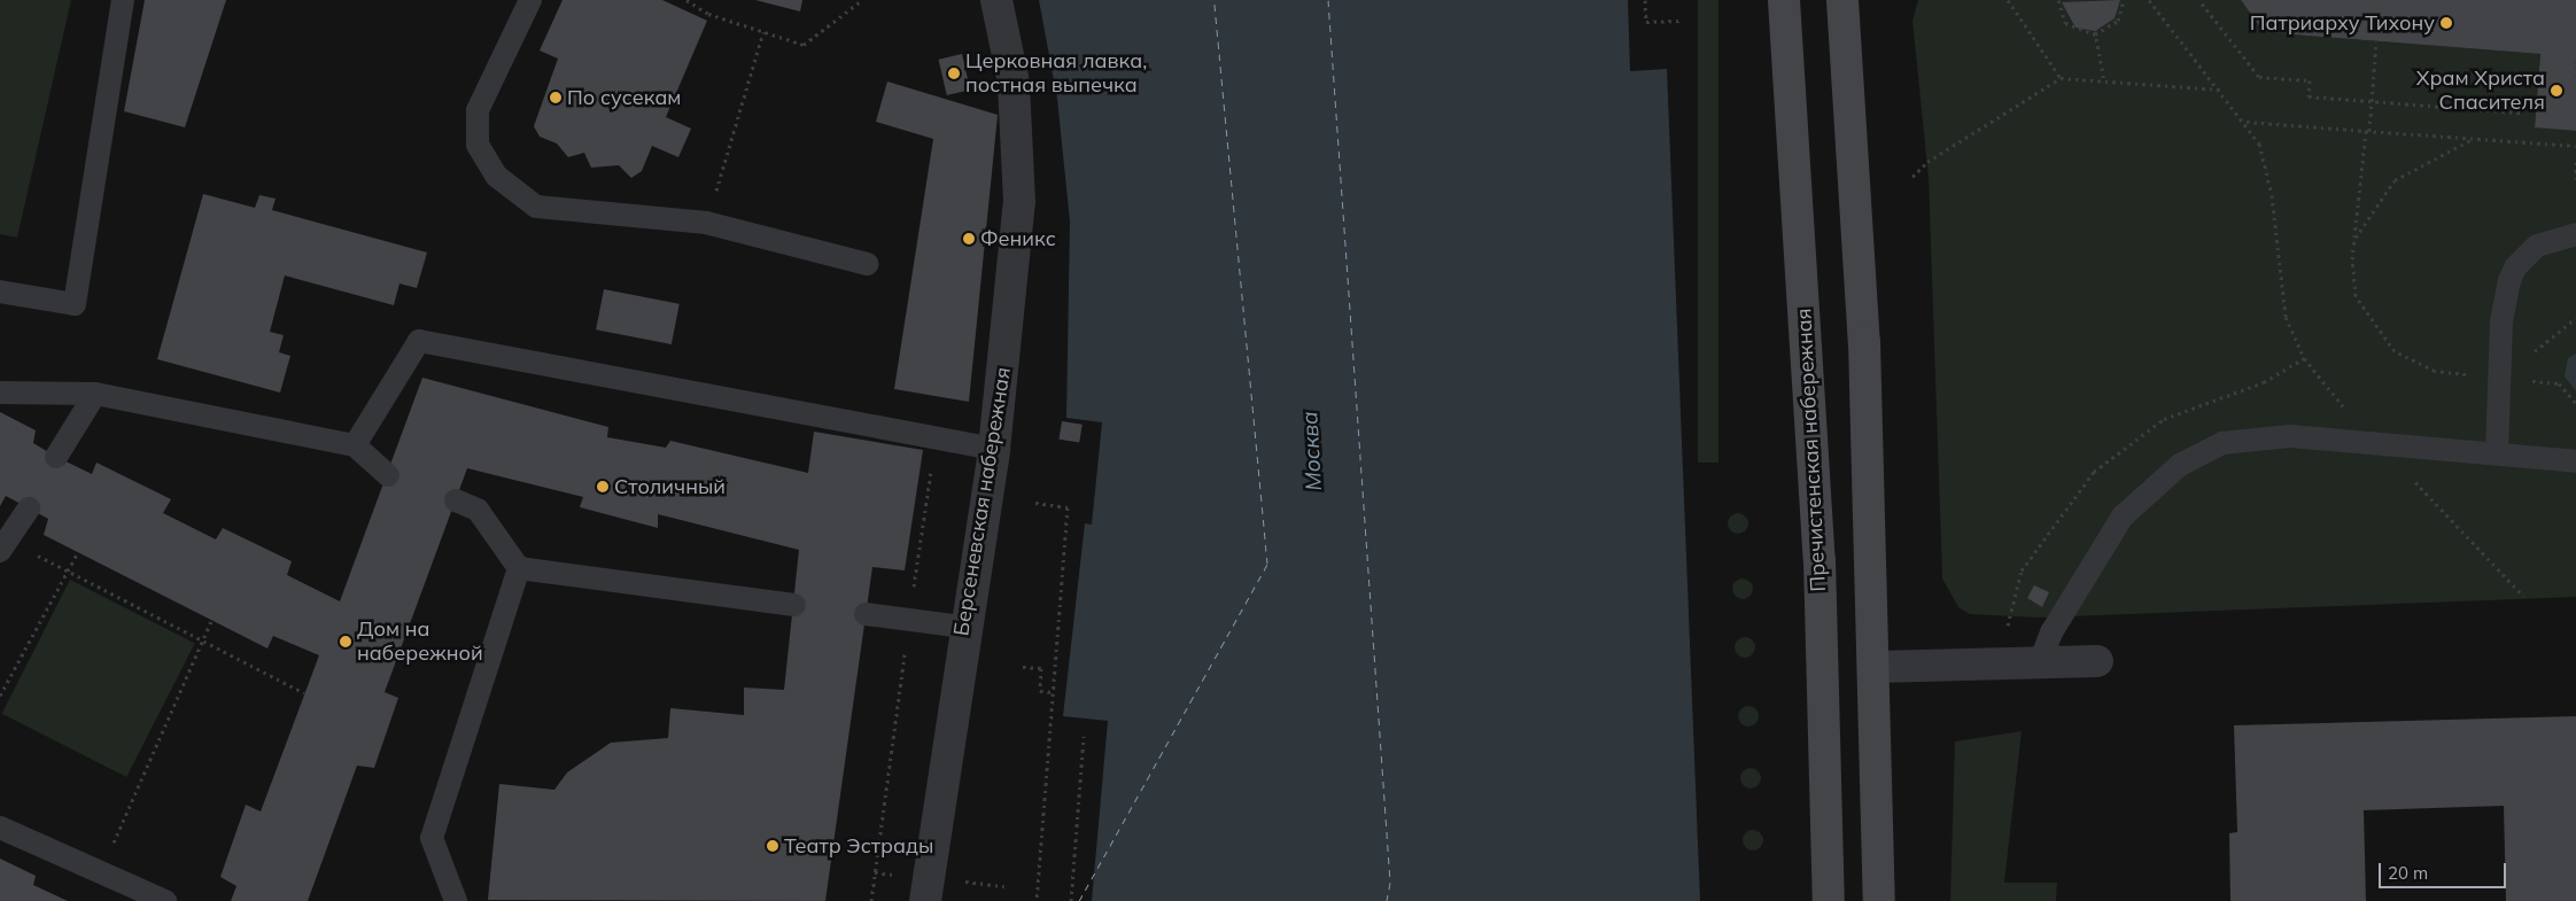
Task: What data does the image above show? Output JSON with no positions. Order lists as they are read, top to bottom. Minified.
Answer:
{"streets":{"main road":["Пречистенская набережная"],"street":["Берсеневская набережная"]},"water":["Москва"],"places":["Патриарху Тихону","Церковная лавка, постная выпечка","Храм Христа Спасителя","По сусекам","Феникс","Столичный","Дом на набережной","Театр Эстрады"],"scale_bar":"20 m"}
